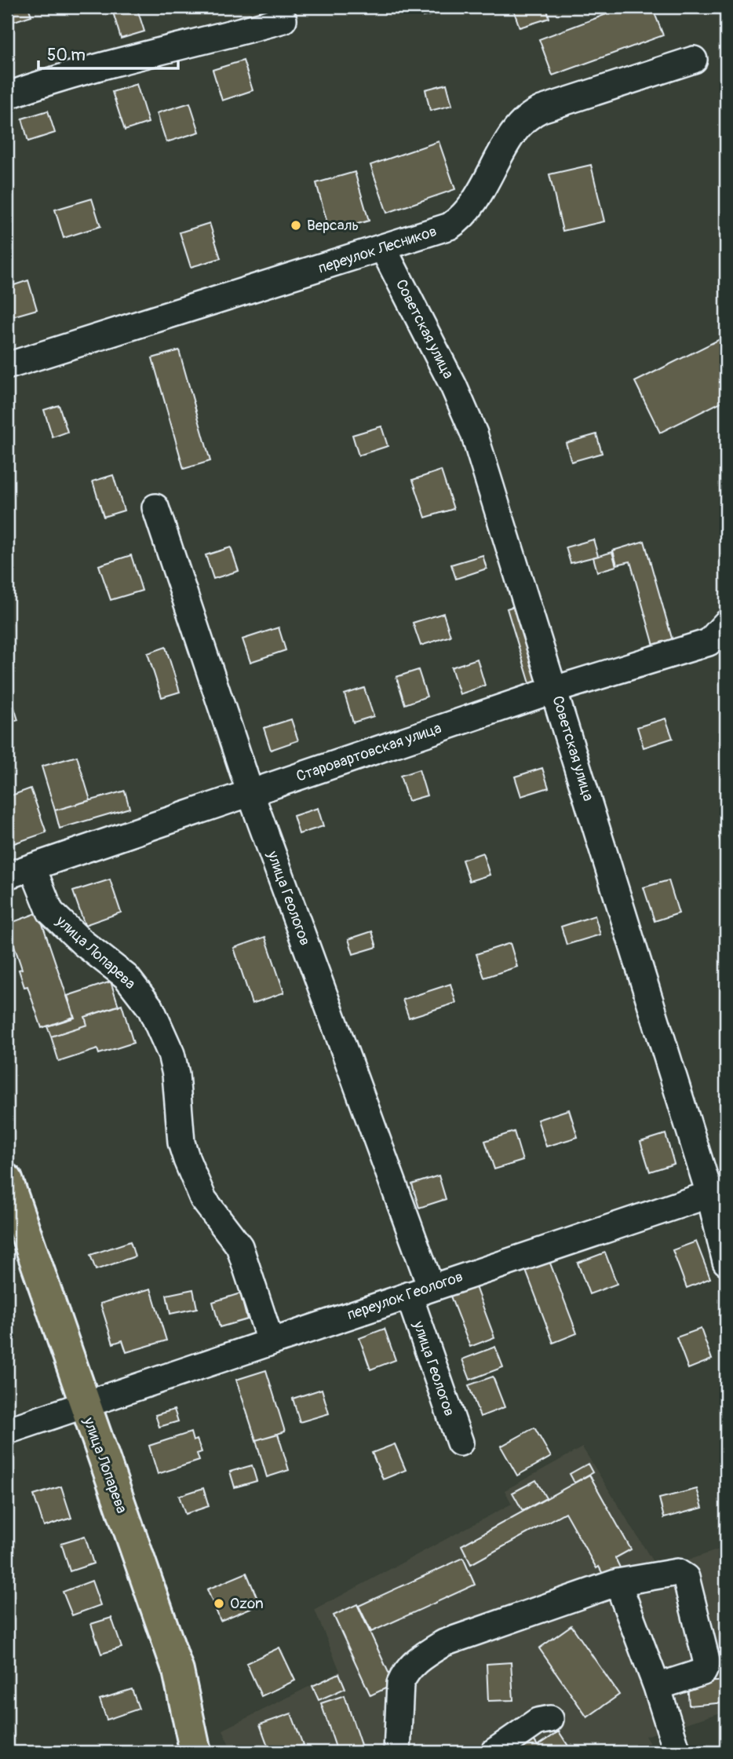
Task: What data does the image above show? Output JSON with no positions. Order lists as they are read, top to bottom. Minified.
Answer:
{"streets":{"main road":["улица Лопарева"],"street":["переулок Лесников","Советская улица","Старовартовская улица","улица Геологов","переулок Геологов"]},"crossings":[["переулок Лесников","Советская улица"],["Советская улица","Старовартовская улица"],["Советская улица","переулок Геологов"],["Старовартовская улица","улица Геологов"],["Старовартовская улица","улица Лопарева"],["улица Геологов","переулок Геологов"],["улица Лопарева","переулок Геологов"]],"places":["Версаль","Ozon"],"scale_bar":"50 m"}
